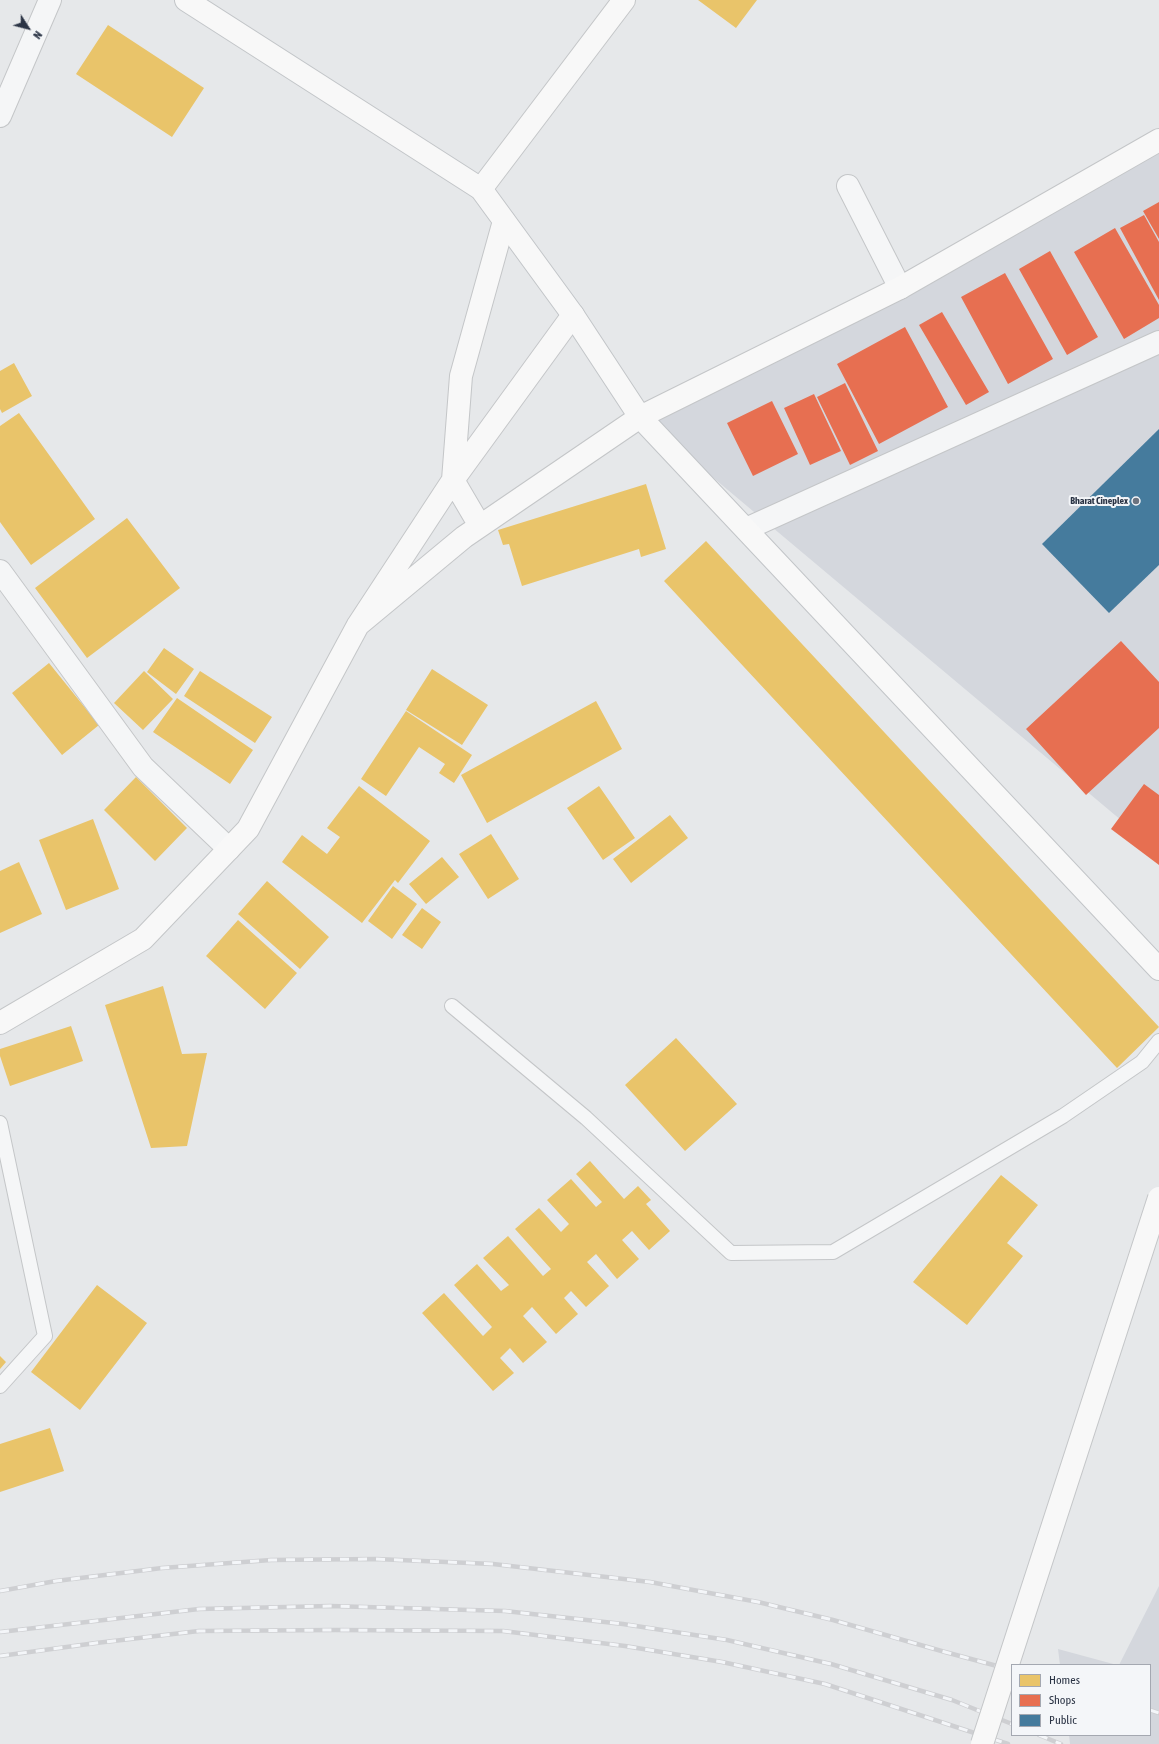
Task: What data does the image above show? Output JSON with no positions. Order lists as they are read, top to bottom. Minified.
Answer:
{"places":["Bharat Cineplex"],"legend":["Homes","Shops","Public"],"north":"bottom right"}
